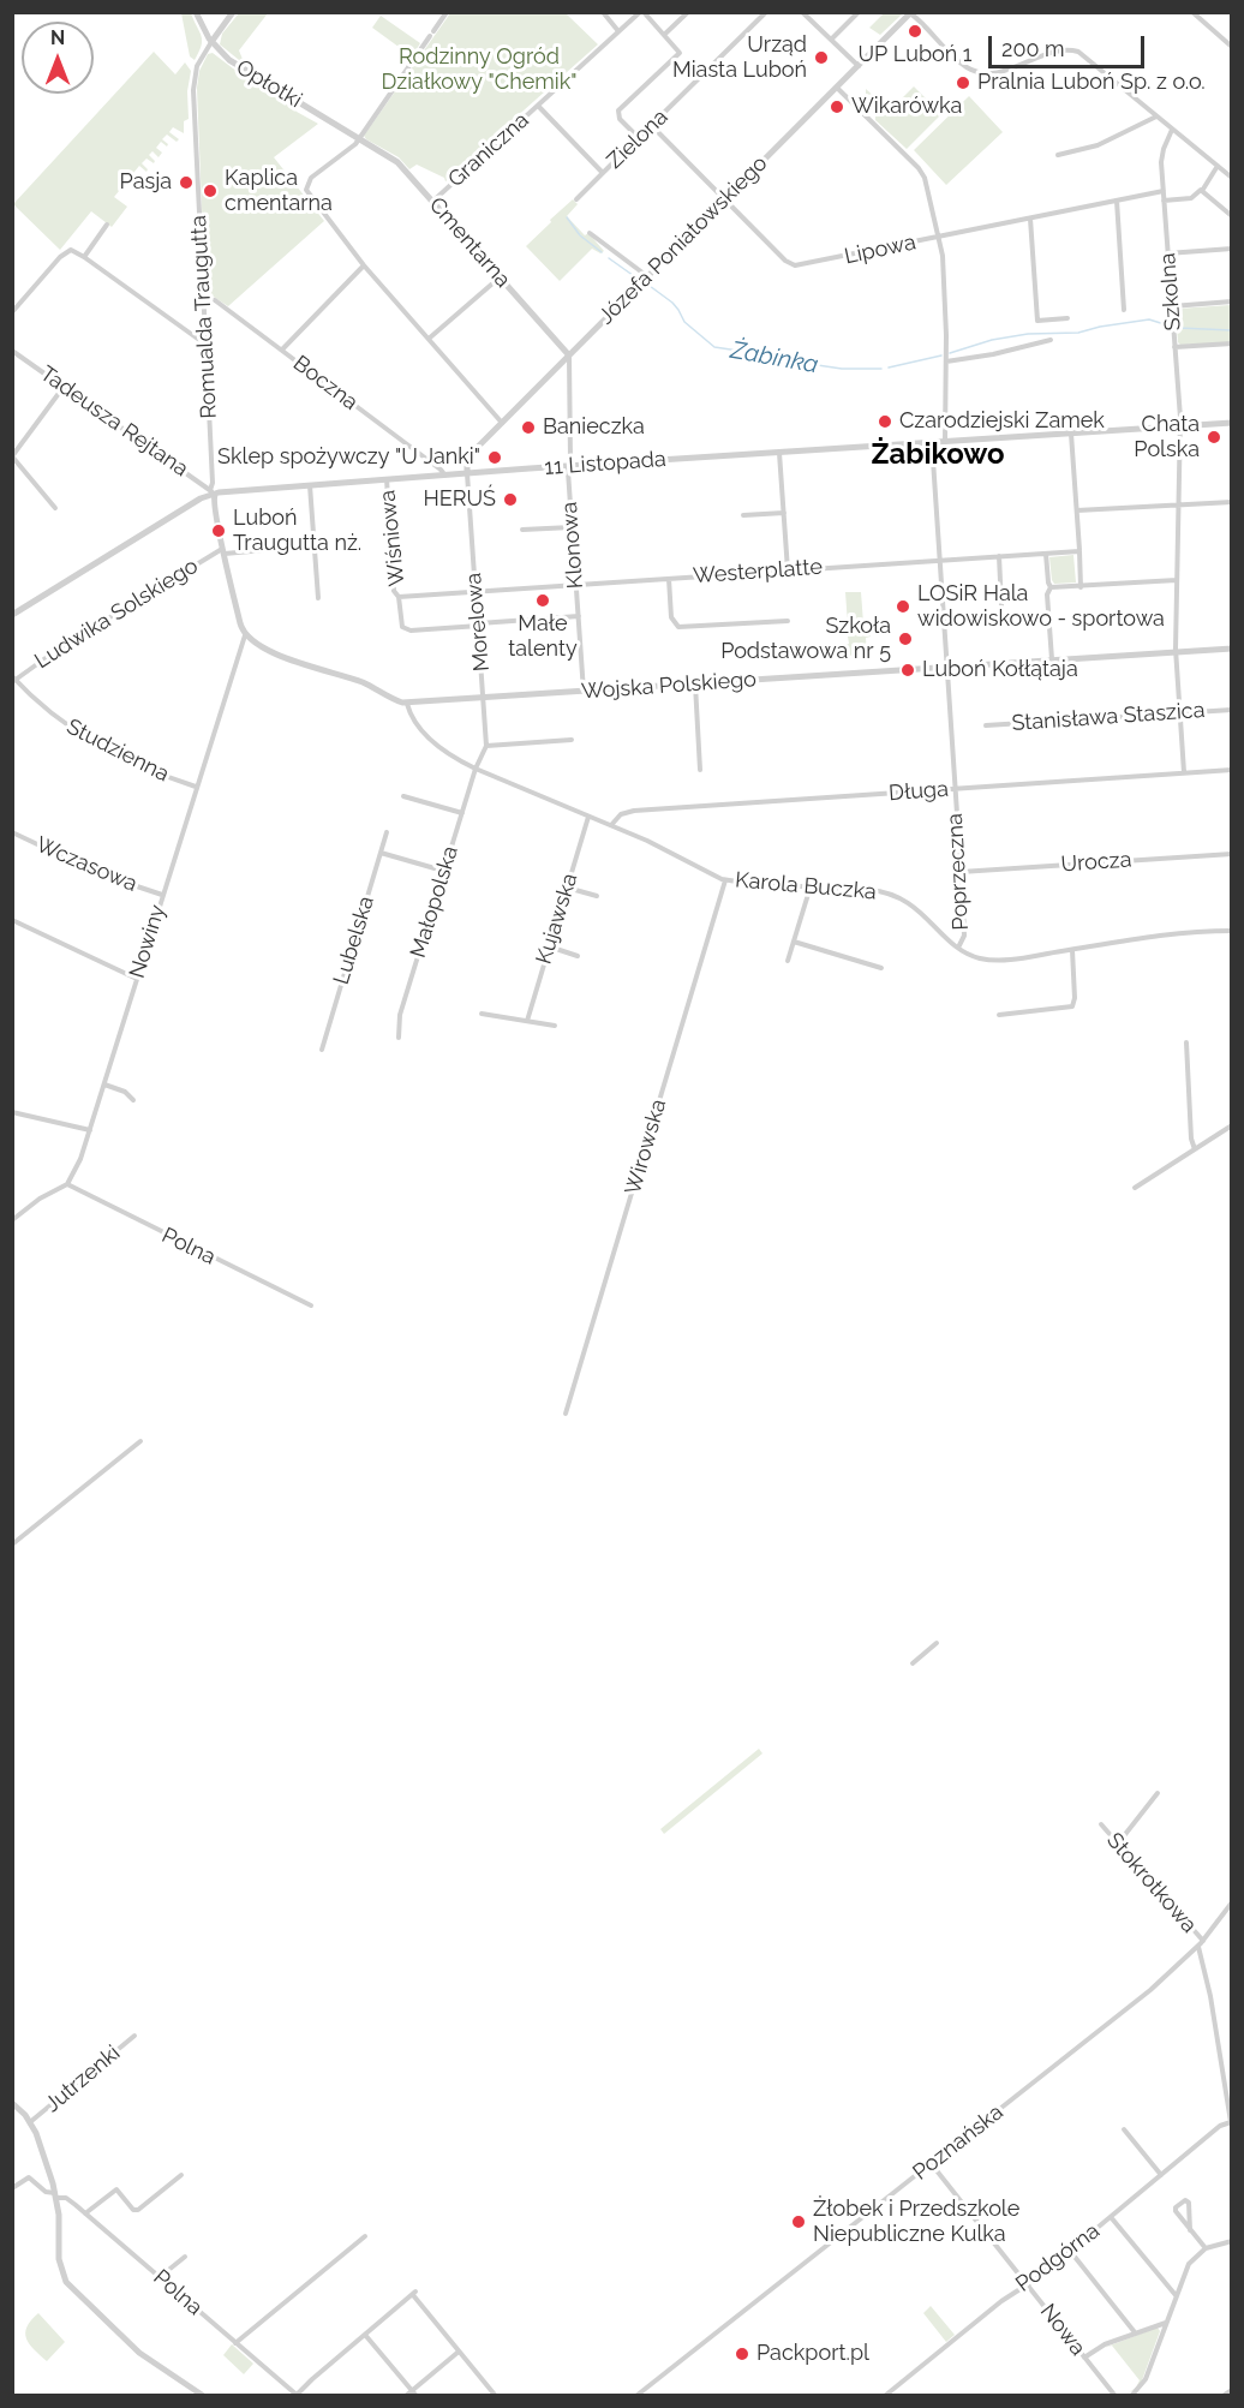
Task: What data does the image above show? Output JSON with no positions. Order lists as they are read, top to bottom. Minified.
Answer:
{"streets":{"street":["Opłotki","Zielona","Graniczna","Józefa Poniatowskiego","Cmentarna","Lipowa","Szkolna","Romualda Traugutta","Boczna","Tadeusza Rejtana","11 Listopada","Wiśniowa","Klonowa","Westerplatte","Ludwika Solskiego","Morelowa","Wojska Polskiego","Stanisława Staszica","Studzienna","Długa","Urocza","Wczasowa","Poprzeczna","Karola Buczka","Małopolska","Kujawska","Lubelska","Nowiny","Wirowska","Polna","Stokrotkowa","Jutrzenki","Poznańska","Podgórna","Nowa"]},"crossings":[["Opłotki","Cmentarna"],["Opłotki","Romualda Traugutta"],["Zielona","Graniczna"],["Zielona","Lipowa"],["Graniczna","Cmentarna"],["Józefa Poniatowskiego","Cmentarna"],["Józefa Poniatowskiego","Lipowa"],["Józefa Poniatowskiego","11 Listopada"],["Józefa Poniatowskiego","Klonowa"],["Józefa Poniatowskiego","Morelowa"],["Cmentarna","Klonowa"],["Lipowa","Szkolna"],["Szkolna","11 Listopada"],["Szkolna","Wojska Polskiego"],["Szkolna","Stanisława Staszica"],["Szkolna","Długa"],["Romualda Traugutta","Boczna"],["Romualda Traugutta","Tadeusza Rejtana"],["Romualda Traugutta","11 Listopada"],["Romualda Traugutta","Ludwika Solskiego"],["Romualda Traugutta","Nowiny"],["Boczna","11 Listopada"],["Tadeusza Rejtana","11 Listopada"],["11 Listopada","Wiśniowa"],["11 Listopada","Klonowa"],["11 Listopada","Morelowa"],["11 Listopada","Poprzeczna"],["Wiśniowa","Westerplatte"],["Wiśniowa","Morelowa"],["Klonowa","Westerplatte"],["Klonowa","Wojska Polskiego"],["Westerplatte","Morelowa"],["Westerplatte","Poprzeczna"],["Ludwika Solskiego","Studzienna"],["Morelowa","Wojska Polskiego"],["Morelowa","Karola Buczka"],["Morelowa","Małopolska"],["Wojska Polskiego","Poprzeczna"],["Wojska Polskiego","Karola Buczka"],["Studzienna","Nowiny"],["Długa","Poprzeczna"],["Długa","Karola Buczka"],["Urocza","Poprzeczna"],["Wczasowa","Nowiny"],["Poprzeczna","Karola Buczka"],["Karola Buczka","Małopolska"],["Karola Buczka","Kujawska"],["Karola Buczka","Wirowska"],["Nowiny","Polna"],["Stokrotkowa","Poznańska"],["Poznańska","Nowa"],["Podgórna","Nowa"]],"districts":["Żabikowo"],"water":["Żabinka"],"parks":["Rodzinny Ogród Działkowy \"Chemik\""],"places":["UP Luboń 1","Urząd Miasta Luboń","Pralnia Luboń Sp. z o.o.","Wikarówka","Pasja","Kaplica cmentarna","Czarodziejski Zamek","Banieczka","Chata Polska","Sklep spożywczy \"U Janki\"","HERUŚ","Luboń Traugutta nż.","Małe talenty","LOSiR Hala widowiskowo - sportowa","Szkoła Podstawowa nr 5","Luboń Kołłątaja","Żłobek i Przedszkole Niepubliczne Kulka","Packport.pl"],"scale_bar":"200 m","north":"top"}
